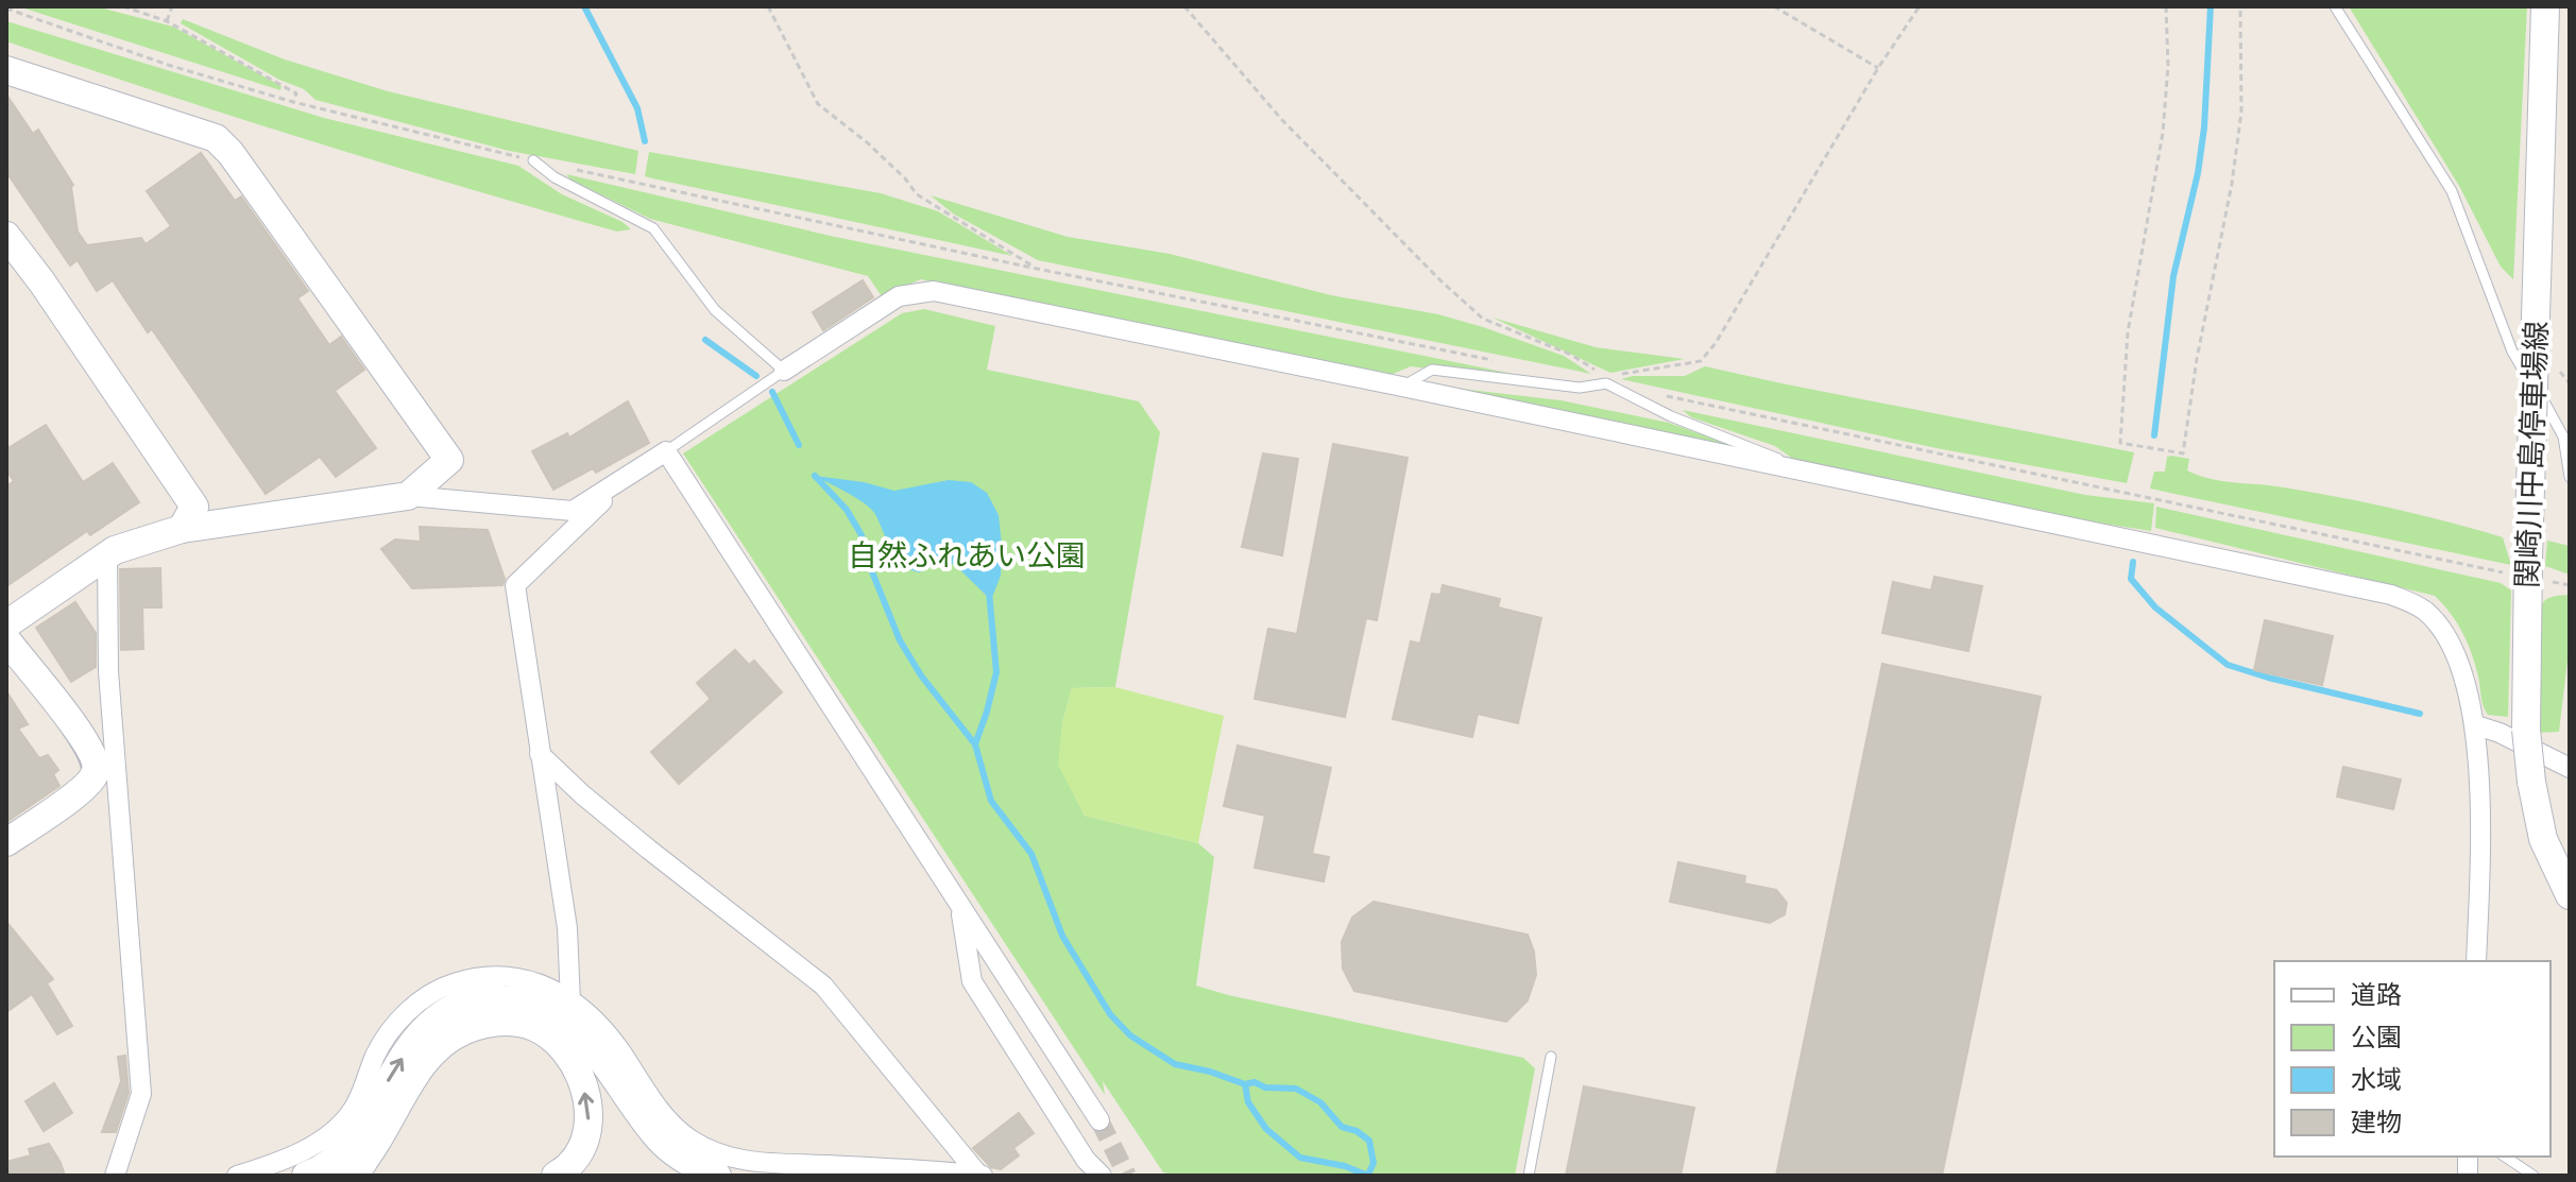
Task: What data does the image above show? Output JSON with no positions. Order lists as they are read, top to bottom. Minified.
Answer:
{"streets":{"main road":["関崎川中島停車場線"]},"parks":["自然ふれあい公園"],"legend":["道路","公園","水域","建物"]}
